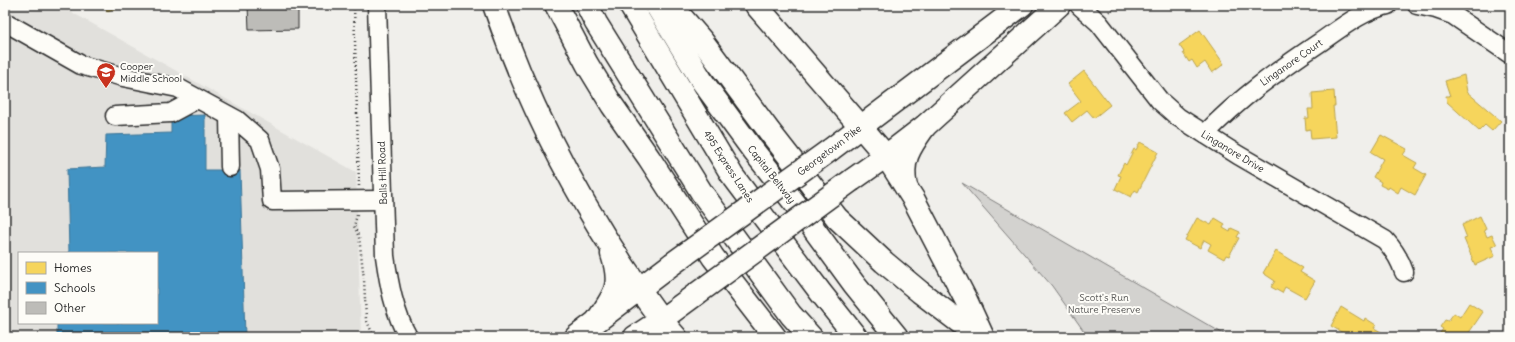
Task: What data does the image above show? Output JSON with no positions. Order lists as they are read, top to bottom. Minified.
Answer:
{"streets":{"main road":["Georgetown Pike","495 Express Lanes","Capital Beltway"],"street":["Linganore Court","Linganore Drive","Balls Hill Road"]},"crossings":[["Linganore Court","Linganore Drive"]],"parks":["Scott's Run Nature Preserve"],"places":{"school or university":["Cooper Middle School"]},"legend":["Homes","Schools","Other"]}
